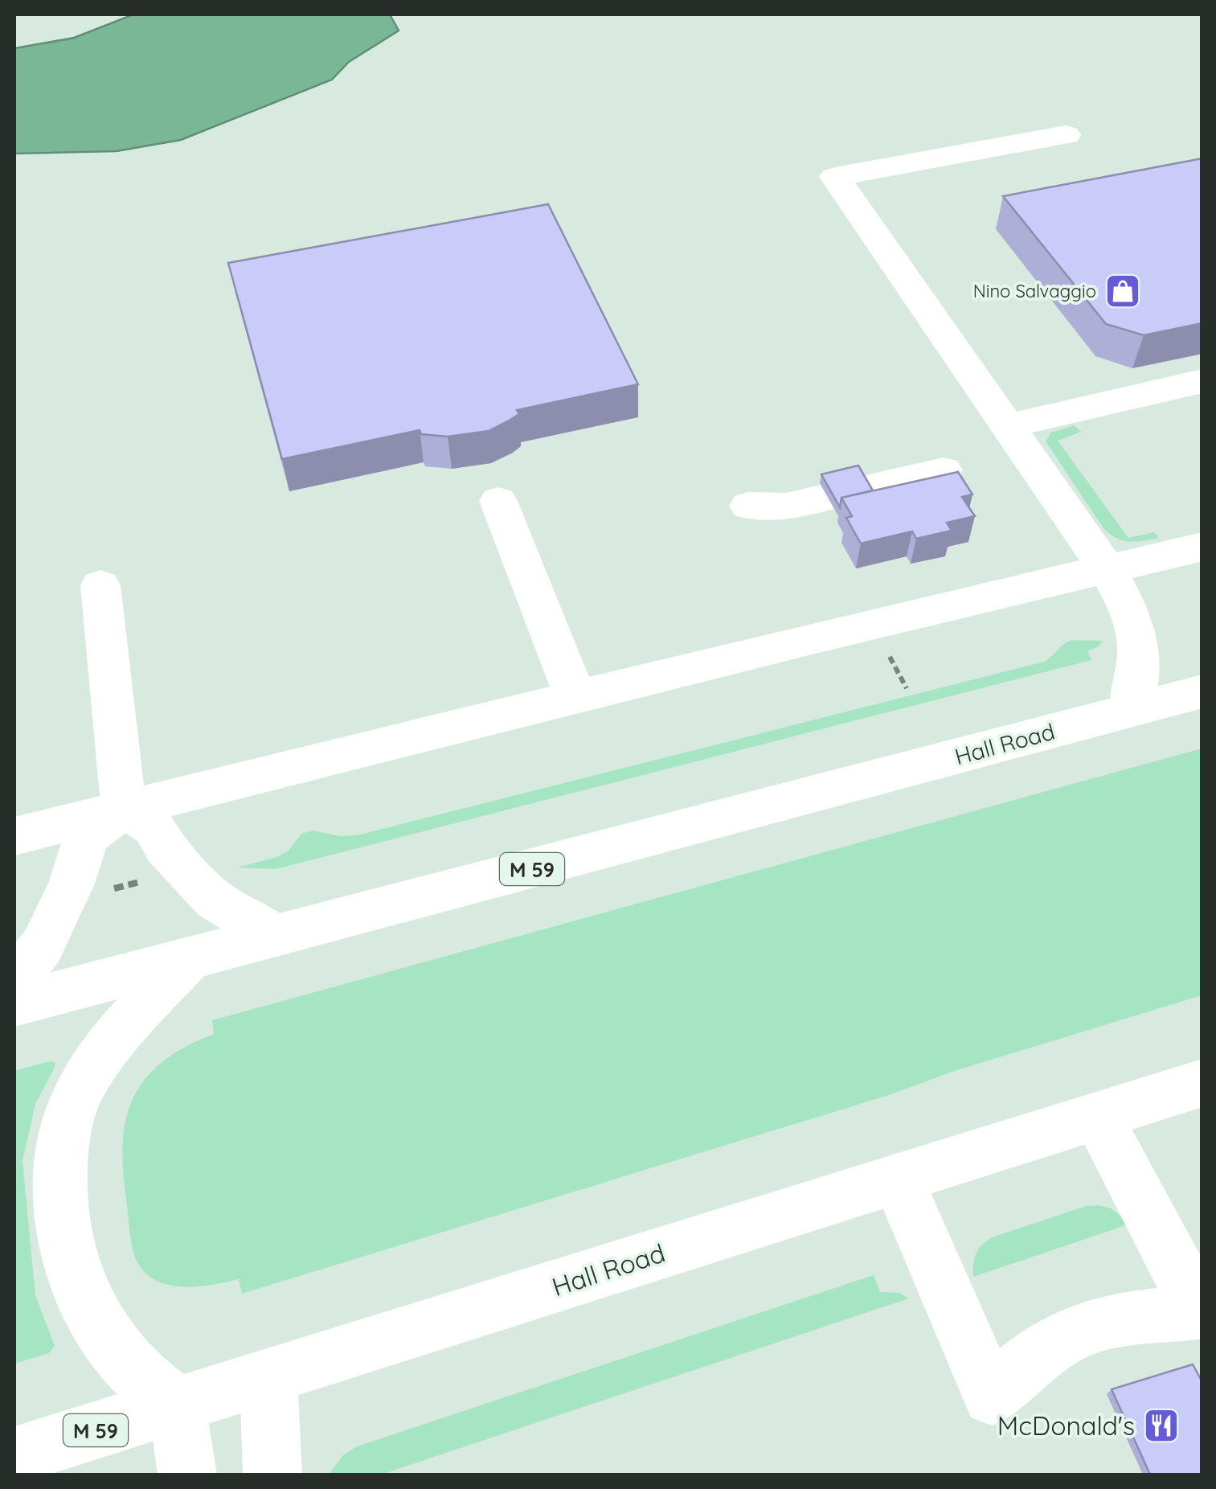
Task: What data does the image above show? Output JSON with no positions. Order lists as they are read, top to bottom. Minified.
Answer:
{"streets":{"main road":["Hall Road","M 59"]},"places":{"shop":["Nino Salvaggio"],"restaurant":["McDonald's"]}}
